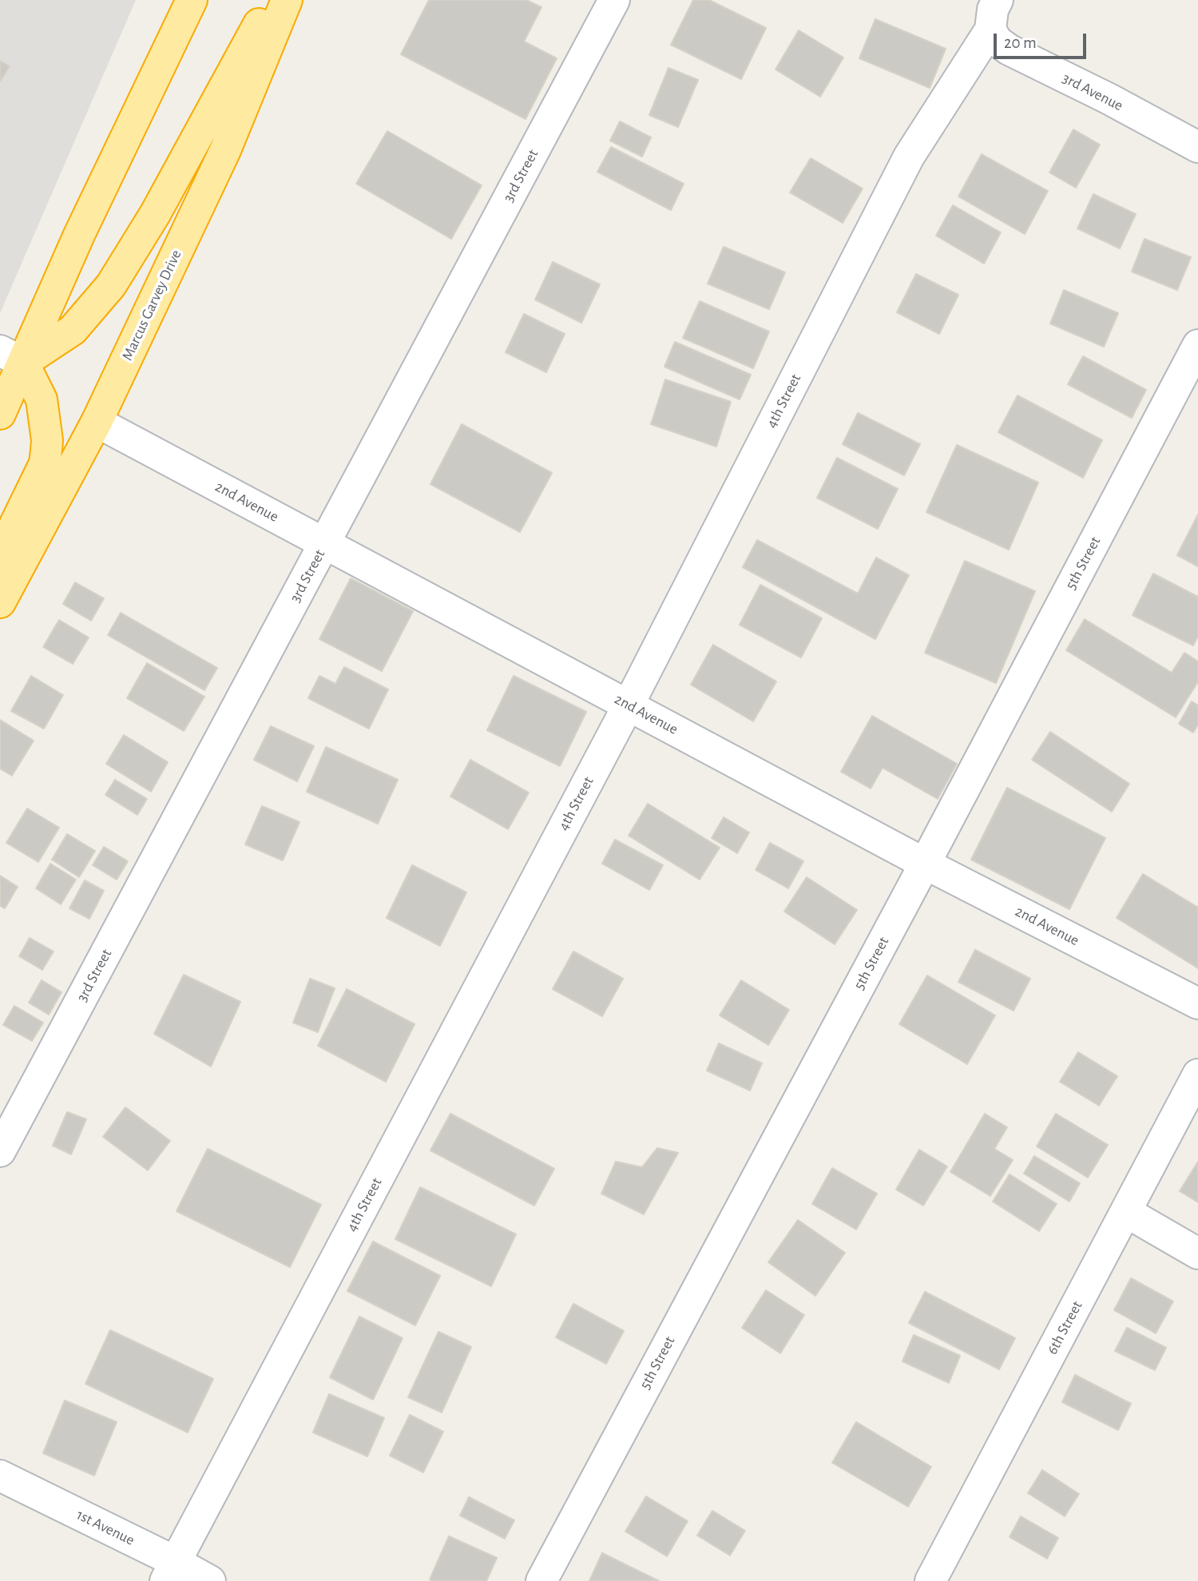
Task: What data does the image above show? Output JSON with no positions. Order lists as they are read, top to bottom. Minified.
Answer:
{"streets":{"highway":["Marcus Garvey Drive"],"street":["3rd Avenue","3rd Street","4th Street","2nd Avenue","5th Street","6th Street","1st Avenue"]},"crossings":[["3rd Avenue","4th Street"],["3rd Street","2nd Avenue"],["Marcus Garvey Drive","2nd Avenue"],["4th Street","2nd Avenue"],["4th Street","1st Avenue"],["2nd Avenue","5th Street"]],"scale_bar":"20 m"}
